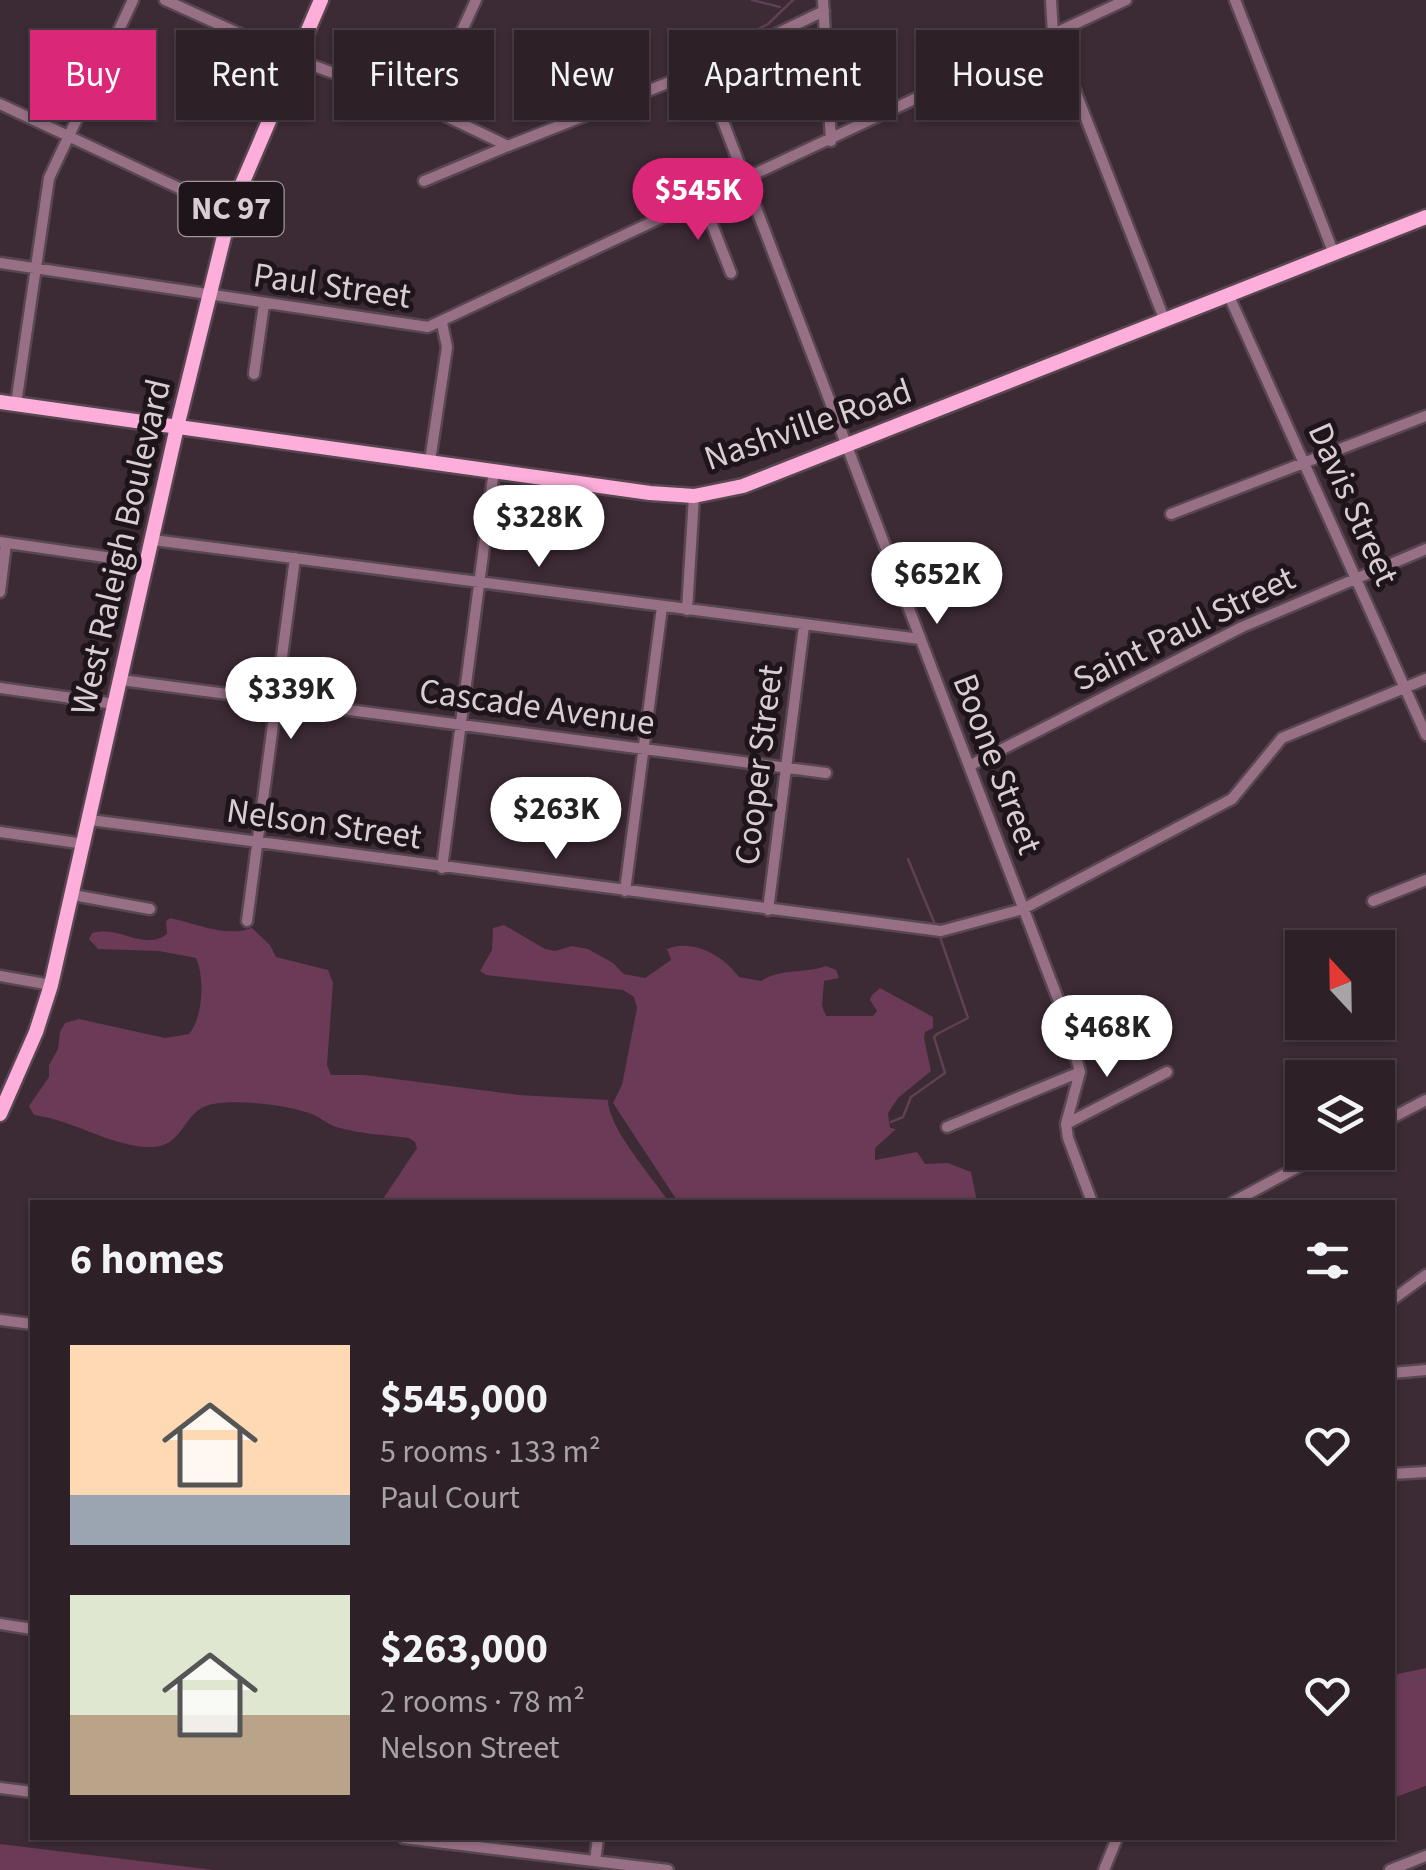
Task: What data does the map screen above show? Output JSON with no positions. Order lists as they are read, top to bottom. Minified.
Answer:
{"streets":{"main road":["NC 97","Nashville Road","West Raleigh Boulevard"],"street":["Paul Street","Davis Street","Saint Paul Street","Cascade Avenue","Boone Street","Cooper Street","Nelson Street"]},"crossings":[["Paul Street","West Raleigh Boulevard"],["Paul Street","Boone Street"],["Nashville Road","Davis Street"],["Nashville Road","West Raleigh Boulevard"],["Nashville Road","Boone Street"],["Davis Street","Saint Paul Street"],["Davis Street","Nelson Street"],["West Raleigh Boulevard","Cascade Avenue"],["West Raleigh Boulevard","Nelson Street"],["Saint Paul Street","Boone Street"],["Cascade Avenue","Cooper Street"],["Boone Street","Nelson Street"],["Cooper Street","Nelson Street"]],"north":"top","page":{"chip":["Buy","Rent","Filters","New","Apartment","House"],"price":["$545K","$328K","$652K","$339K","$263K","$468K"],"heading":"6 homes","list":[{"name":"$545,000","note":"5 rooms · 133 m² · Paul Court"},{"name":"$263,000","note":"2 rooms · 78 m² · Nelson Street"}]}}
